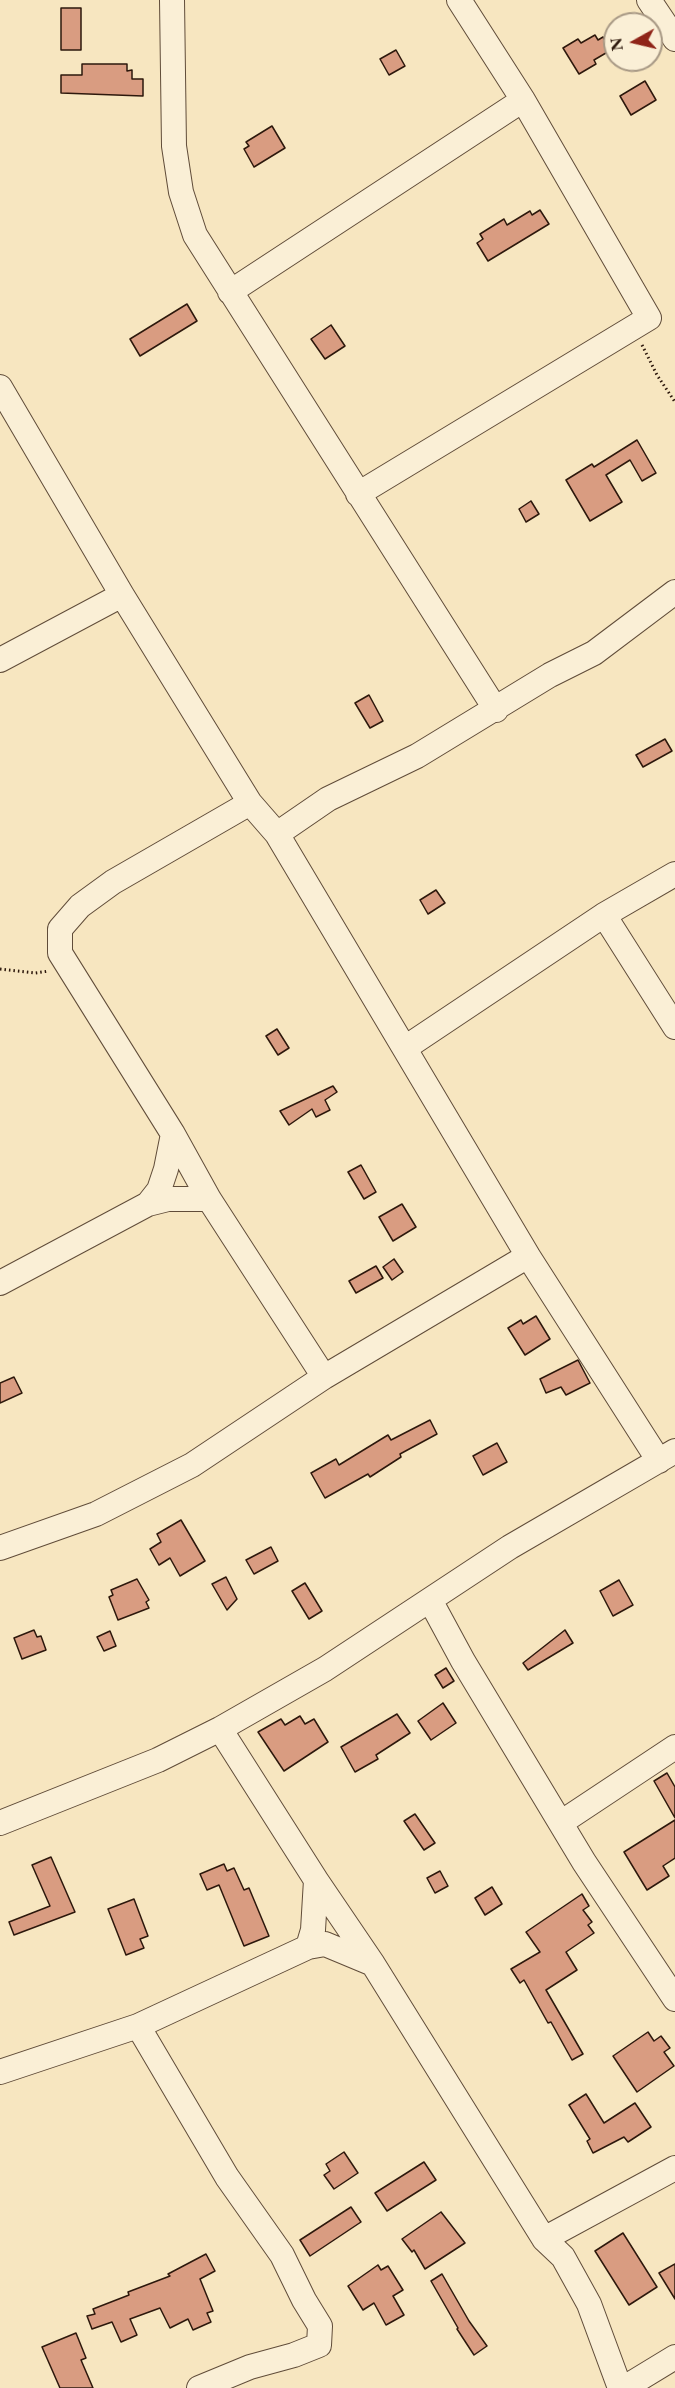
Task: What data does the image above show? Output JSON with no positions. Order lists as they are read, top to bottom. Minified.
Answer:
{"north":"left"}
